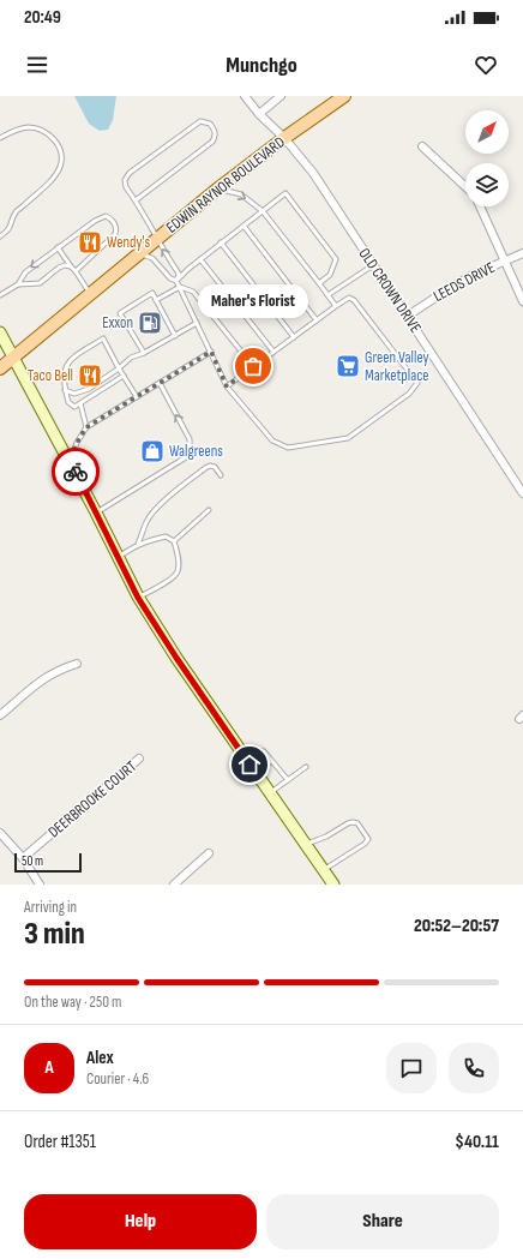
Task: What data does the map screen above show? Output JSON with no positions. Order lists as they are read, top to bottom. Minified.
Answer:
{"streets":{"main road":["EDWIN RAYNOR BOULEVARD"],"street":["LEEDS DRIVE","OLD CROWN DRIVE","DEERBROOKE COURT"]},"crossings":[["EDWIN RAYNOR BOULEVARD","OLD CROWN DRIVE"],["LEEDS DRIVE","OLD CROWN DRIVE"]],"places":{"restaurant":["Wendy's","Taco Bell"],"fuel station":["Exxon"],"other":["Maher's Florist"],"supermarket":["Green Valley Marketplace"],"shop":["Walgreens"]},"scale_bar":"50 m","north":"top right","page":{"status":"20:49","header":"Munchgo","bubble":"Maher's Florist","scale":"50 m","heading":["3 min","Arriving in","20:52–20:57"],"panel":["Alex","Courier · 4.6","Order #1351","$40.11"],"bar":"On the way · 250 m","round":"A","buttons":["Help","Share"]}}
